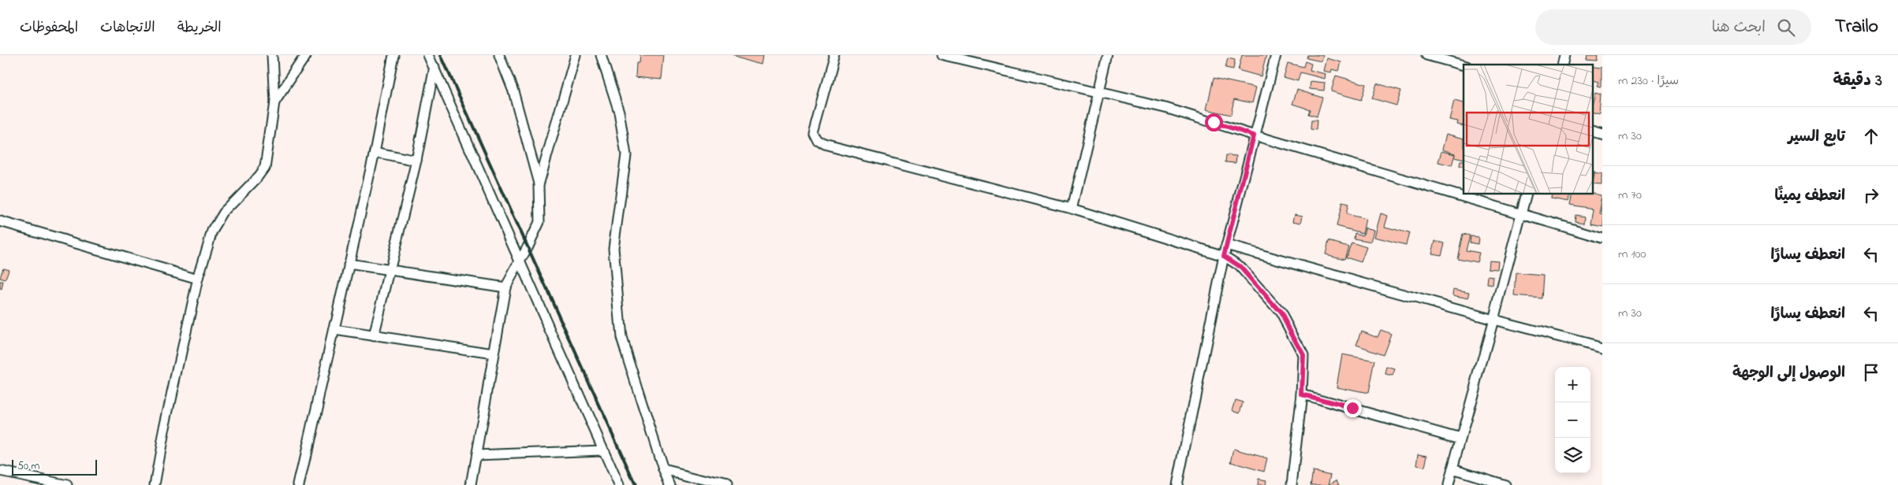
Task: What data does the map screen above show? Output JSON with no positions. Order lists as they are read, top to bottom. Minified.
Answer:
{"scale_bar":"50 m","page":{"header":"Trailo","search":"ابحث هنا","nav":["الخريطة","الاتجاهات","المحفوظات"],"heading":["3 دقيقة","سيرًا · 230 m"],"list":[["تابع السير","30 m"],["انعطف يمينًا","70 m"],["انعطف يسارًا","100 m"],["انعطف يسارًا","30 m"],"الوصول إلى الوجهة"],"map_buttons":["+","−"],"scale":"50 m"}}
